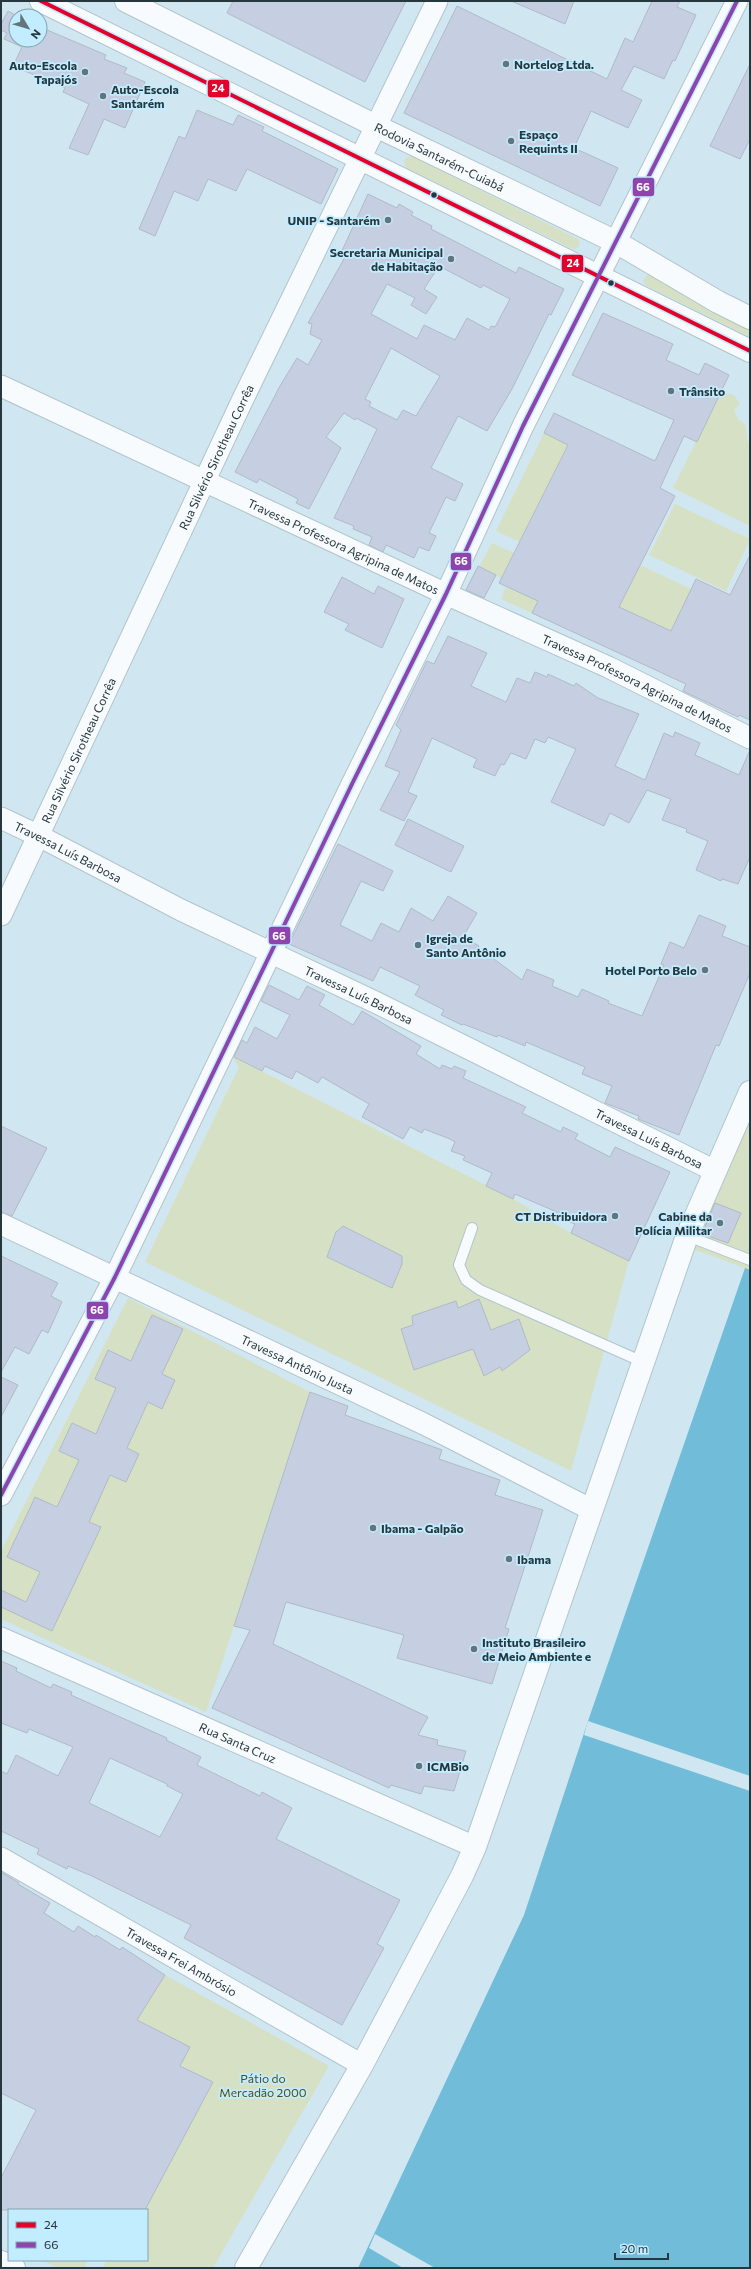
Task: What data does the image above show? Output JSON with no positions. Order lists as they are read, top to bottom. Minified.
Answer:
{"streets":{"main road":["Rodovia Santarém-Cuiabá"],"street":["Rua Silvério Sirotheau Corrêa","Travessa Professora Agripina de Matos","Travessa Luís Barbosa","Travessa Antônio Justa","Rua Santa Cruz","Travessa Frei Ambrósio"]},"crossings":[["Rodovia Santarém-Cuiabá","Rua Silvério Sirotheau Corrêa"],["Rua Silvério Sirotheau Corrêa","Travessa Professora Agripina de Matos"],["Rua Silvério Sirotheau Corrêa","Travessa Luís Barbosa"]],"parks":["Pátio do Mercadão 2000"],"places":["Nortelog Ltda.","Auto-Escola Tapajós","Auto-Escola Santarém","Espaço Requints II","UNIP - Santarém","Secretaria Municipal de Habitação","Trânsito","Igreja de Santo Antônio","Hotel Porto Belo","CT Distribuidora","Cabine da Polícia Militar","Ibama - Galpão","Ibama","Instituto Brasileiro de Meio Ambiente e","ICMBio"],"lines":["transit line 24","transit line 66"],"legend":["24","66"],"scale_bar":"20 m","north":"bottom right"}
